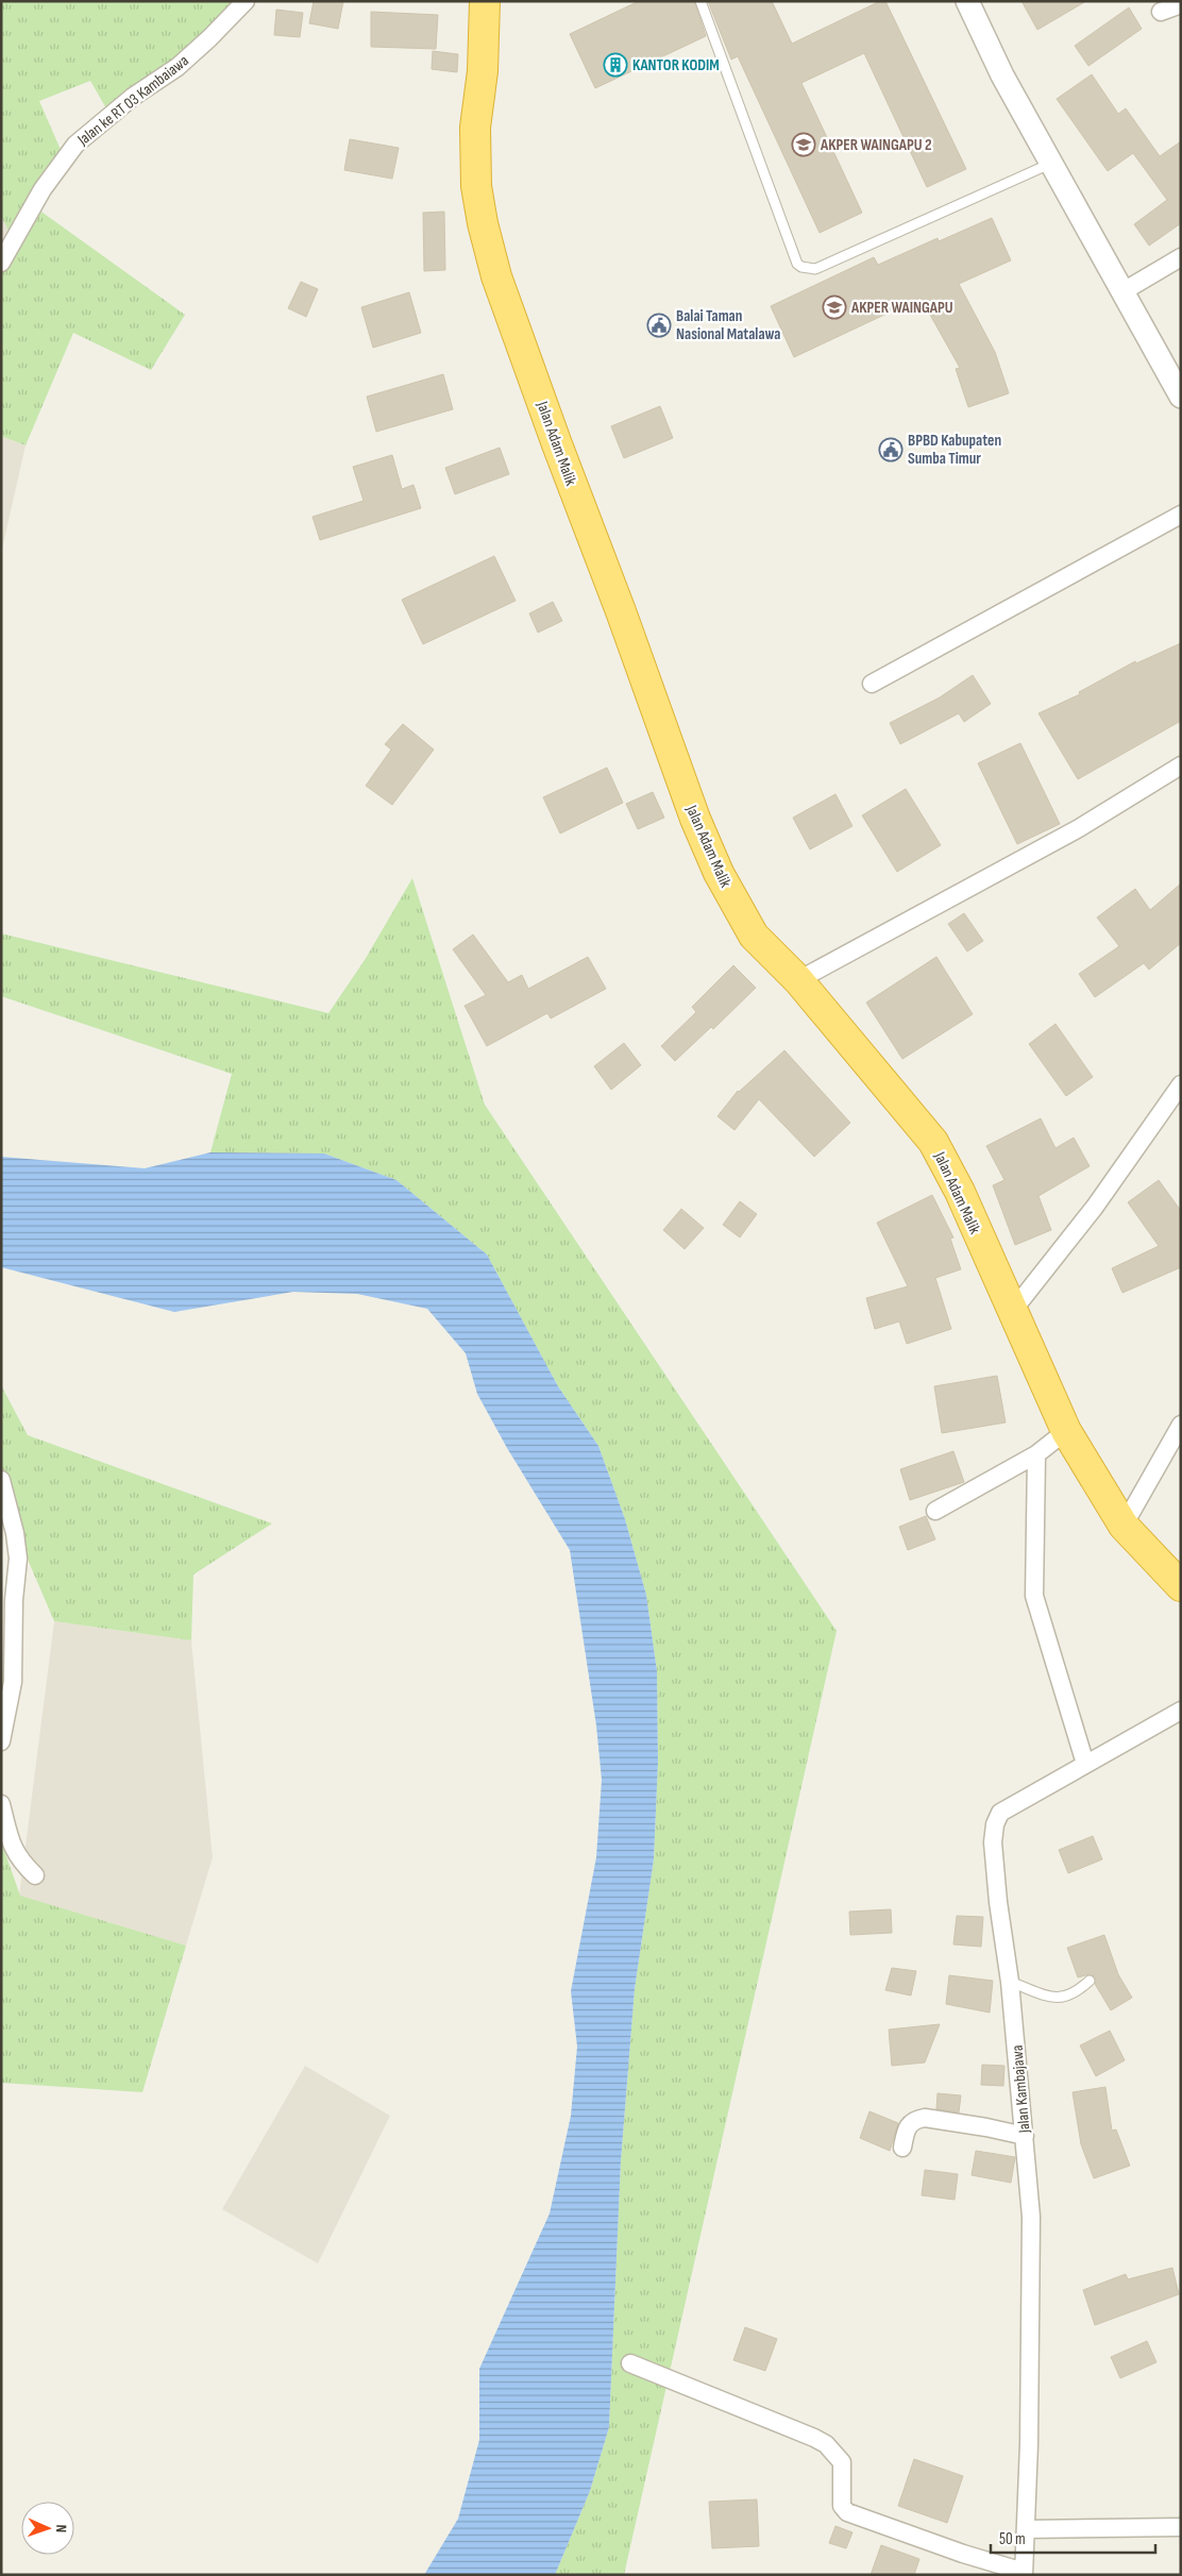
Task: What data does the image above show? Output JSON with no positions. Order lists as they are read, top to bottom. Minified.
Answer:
{"streets":{"highway":["Jalan Adam Malik"],"street":["Jalan ke RT 03 Kambaiawa","Jalan Kambajawa"]},"places":{"building":["KANTOR KODIM"],"school or university":["AKPER WAINGAPU 2","AKPER WAINGAPU"],"public building":["Balai Taman Nasional Matalawa","BPBD Kabupaten Sumba Timur"]},"scale_bar":"50 m","north":"right"}
